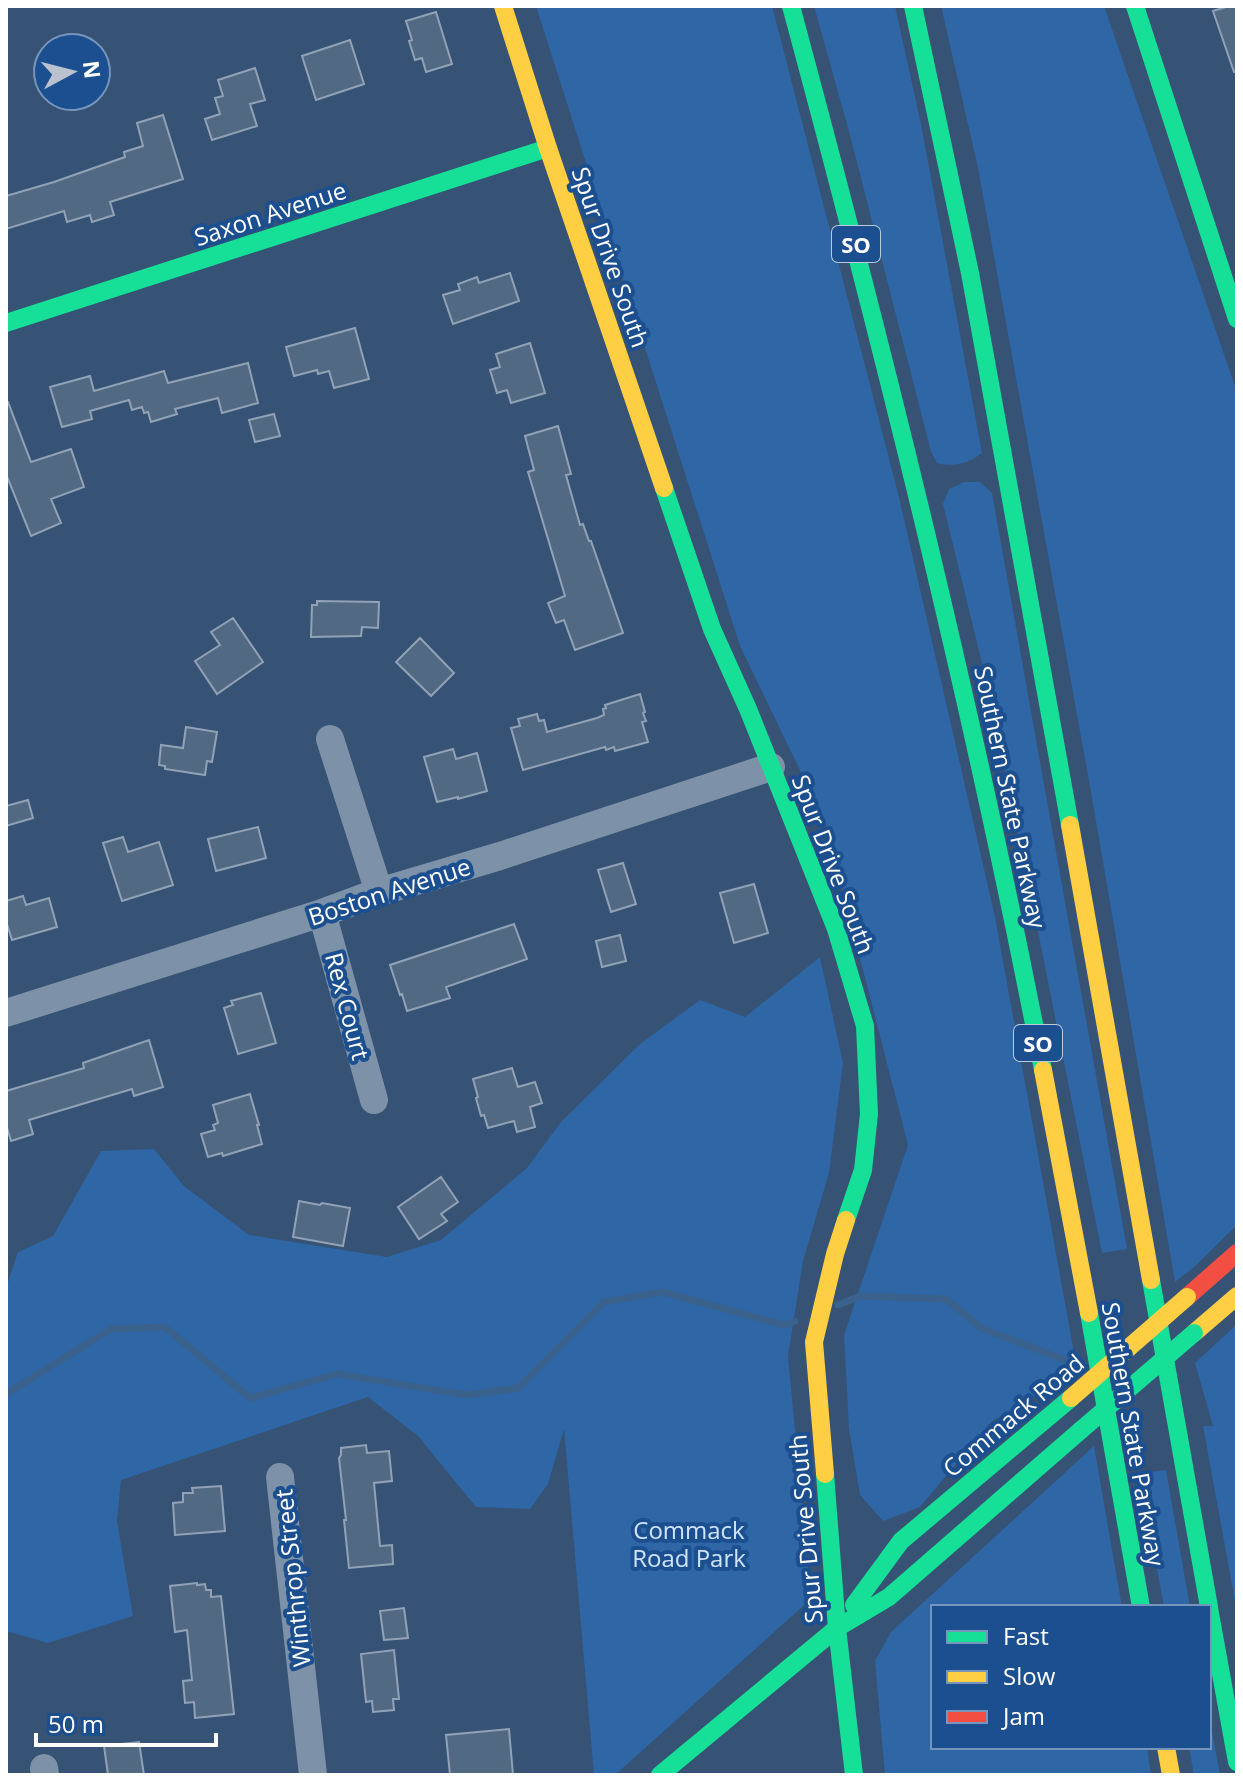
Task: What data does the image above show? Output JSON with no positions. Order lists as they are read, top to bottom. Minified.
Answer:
{"streets":{"main road":["Saxon Avenue","SO","Spur Drive South","Southern State Parkway","Commack Road"],"street":["Boston Avenue","Rex Court","Winthrop Street"]},"crossings":[["Saxon Avenue","Spur Drive South"],["Spur Drive South","Boston Avenue"],["Spur Drive South","Commack Road"],["Boston Avenue","Rex Court"]],"parks":["Commack Road Park"],"legend":["Fast","Slow","Jam"],"scale_bar":"50 m","north":"right"}
